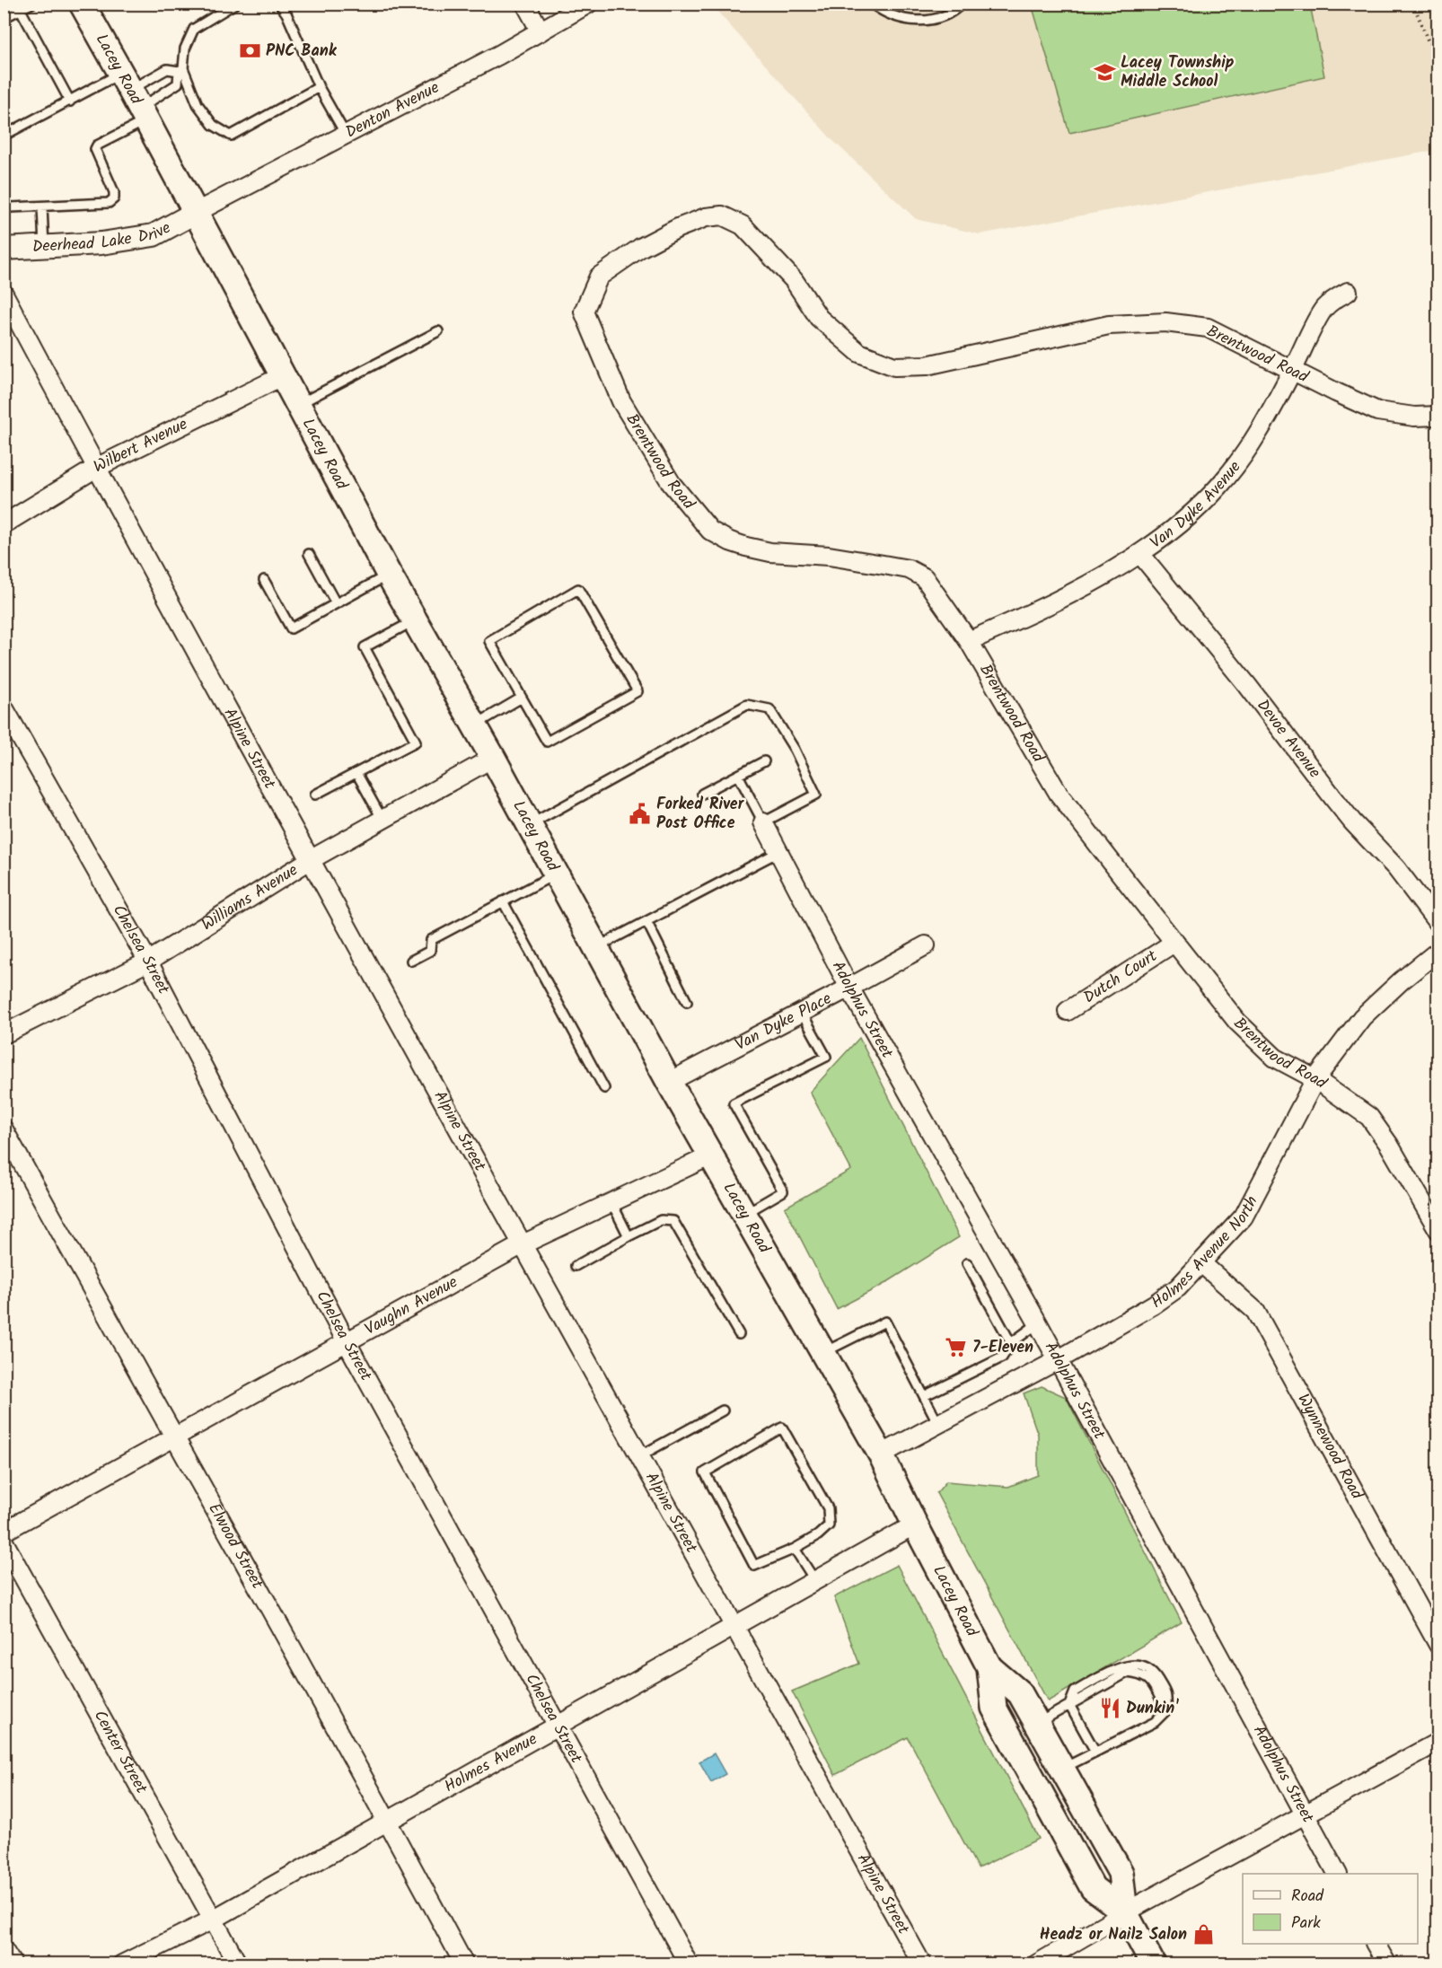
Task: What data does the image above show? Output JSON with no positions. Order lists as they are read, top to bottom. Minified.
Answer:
{"streets":{"main road":["Lacey Road"],"street":["Denton Avenue","Deerhead Lake Drive","Brentwood Road","Wilbert Avenue","Van Dyke Avenue","Devoe Avenue","Alpine Street","Williams Avenue","Chelsea Street","Dutch Court","Adolphus Street","Van Dyke Place","Holmes Avenue North","Vaughn Avenue","Wynnewood Road","Elwood Street","Center Street","Holmes Avenue"]},"crossings":[["Lacey Road","Denton Avenue"],["Lacey Road","Deerhead Lake Drive"],["Lacey Road","Wilbert Avenue"],["Lacey Road","Williams Avenue"],["Lacey Road","Van Dyke Place"],["Lacey Road","Holmes Avenue North"],["Lacey Road","Vaughn Avenue"],["Lacey Road","Holmes Avenue"],["Denton Avenue","Deerhead Lake Drive"],["Brentwood Road","Van Dyke Avenue"],["Brentwood Road","Dutch Court"],["Brentwood Road","Holmes Avenue North"],["Wilbert Avenue","Alpine Street"],["Van Dyke Avenue","Devoe Avenue"],["Alpine Street","Williams Avenue"],["Alpine Street","Vaughn Avenue"],["Alpine Street","Holmes Avenue"],["Williams Avenue","Chelsea Street"],["Chelsea Street","Vaughn Avenue"],["Chelsea Street","Holmes Avenue"],["Adolphus Street","Van Dyke Place"],["Adolphus Street","Holmes Avenue North"],["Holmes Avenue North","Wynnewood Road"],["Vaughn Avenue","Elwood Street"],["Elwood Street","Holmes Avenue"],["Center Street","Holmes Avenue"]],"places":{"bank":["PNC Bank"],"school or university":["Lacey Township Middle School"],"public building":["Forked River Post Office"],"supermarket":["7-Eleven"],"restaurant":["Dunkin'"],"shop":["Headz or Nailz Salon"]},"legend":["Road","Park"]}
